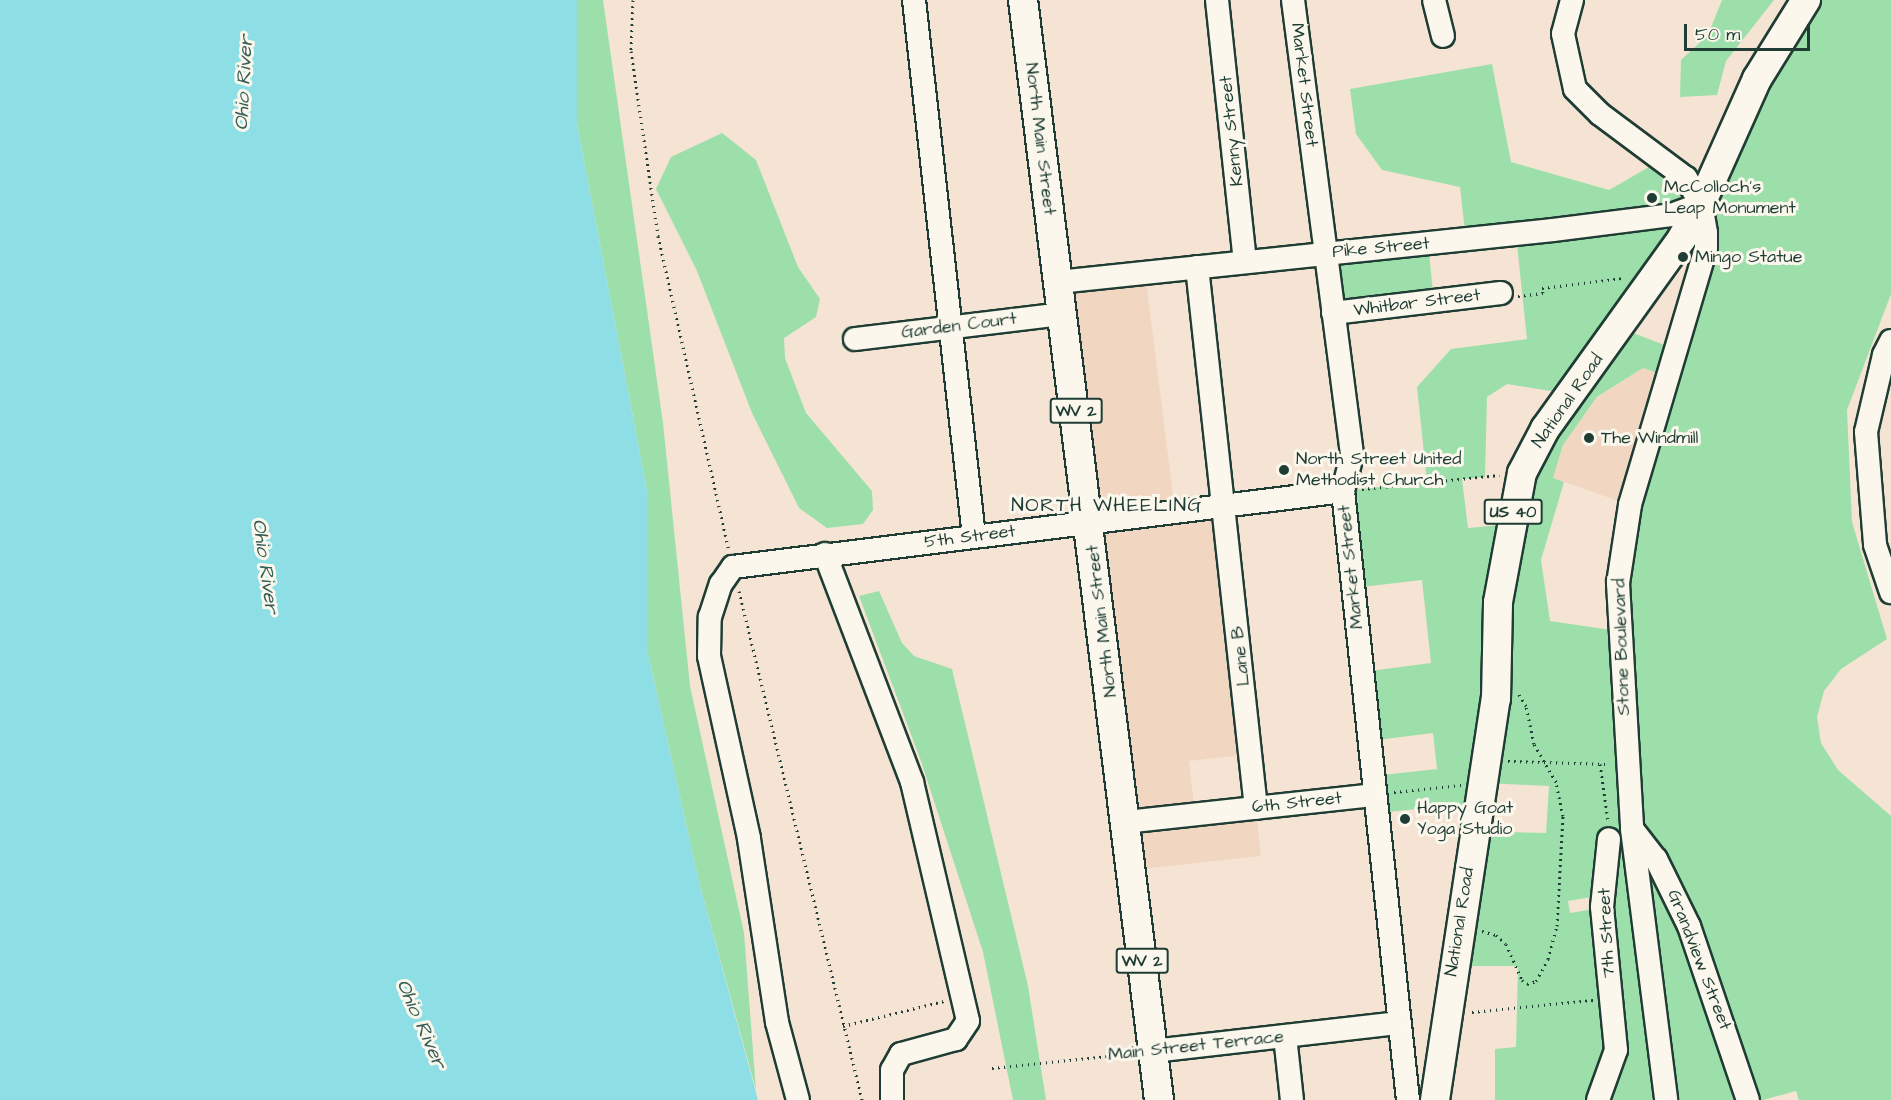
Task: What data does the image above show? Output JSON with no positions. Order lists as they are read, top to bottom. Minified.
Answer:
{"streets":{"main road":["North Main Street","National Road","WV 2","US 40"],"street":["Market Street","Kenny Street","Pike Street","Whitbar Street","Garden Court","5th Street","Stone Boulevard","Lane B","6th Street","7th Street","Grandview Street","Main Street Terrace"]},"crossings":[["Market Street","Pike Street"],["Market Street","Whitbar Street"],["Market Street","5th Street"],["Market Street","6th Street"],["Market Street","Main Street Terrace"],["Kenny Street","Pike Street"],["North Main Street","Pike Street"],["North Main Street","Garden Court"],["North Main Street","5th Street"],["North Main Street","6th Street"],["North Main Street","Main Street Terrace"],["Pike Street","National Road"],["Pike Street","Stone Boulevard"],["National Road","Stone Boulevard"],["5th Street","Lane B"],["Stone Boulevard","Grandview Street"],["Lane B","6th Street"]],"districts":["NORTH WHEELING"],"water":["Ohio River"],"places":["McColloch’s Leap Monument","Mingo Statue","The Windmill","North Street United Methodist Church","Happy Goat Yoga Studio"],"scale_bar":"50 m"}
